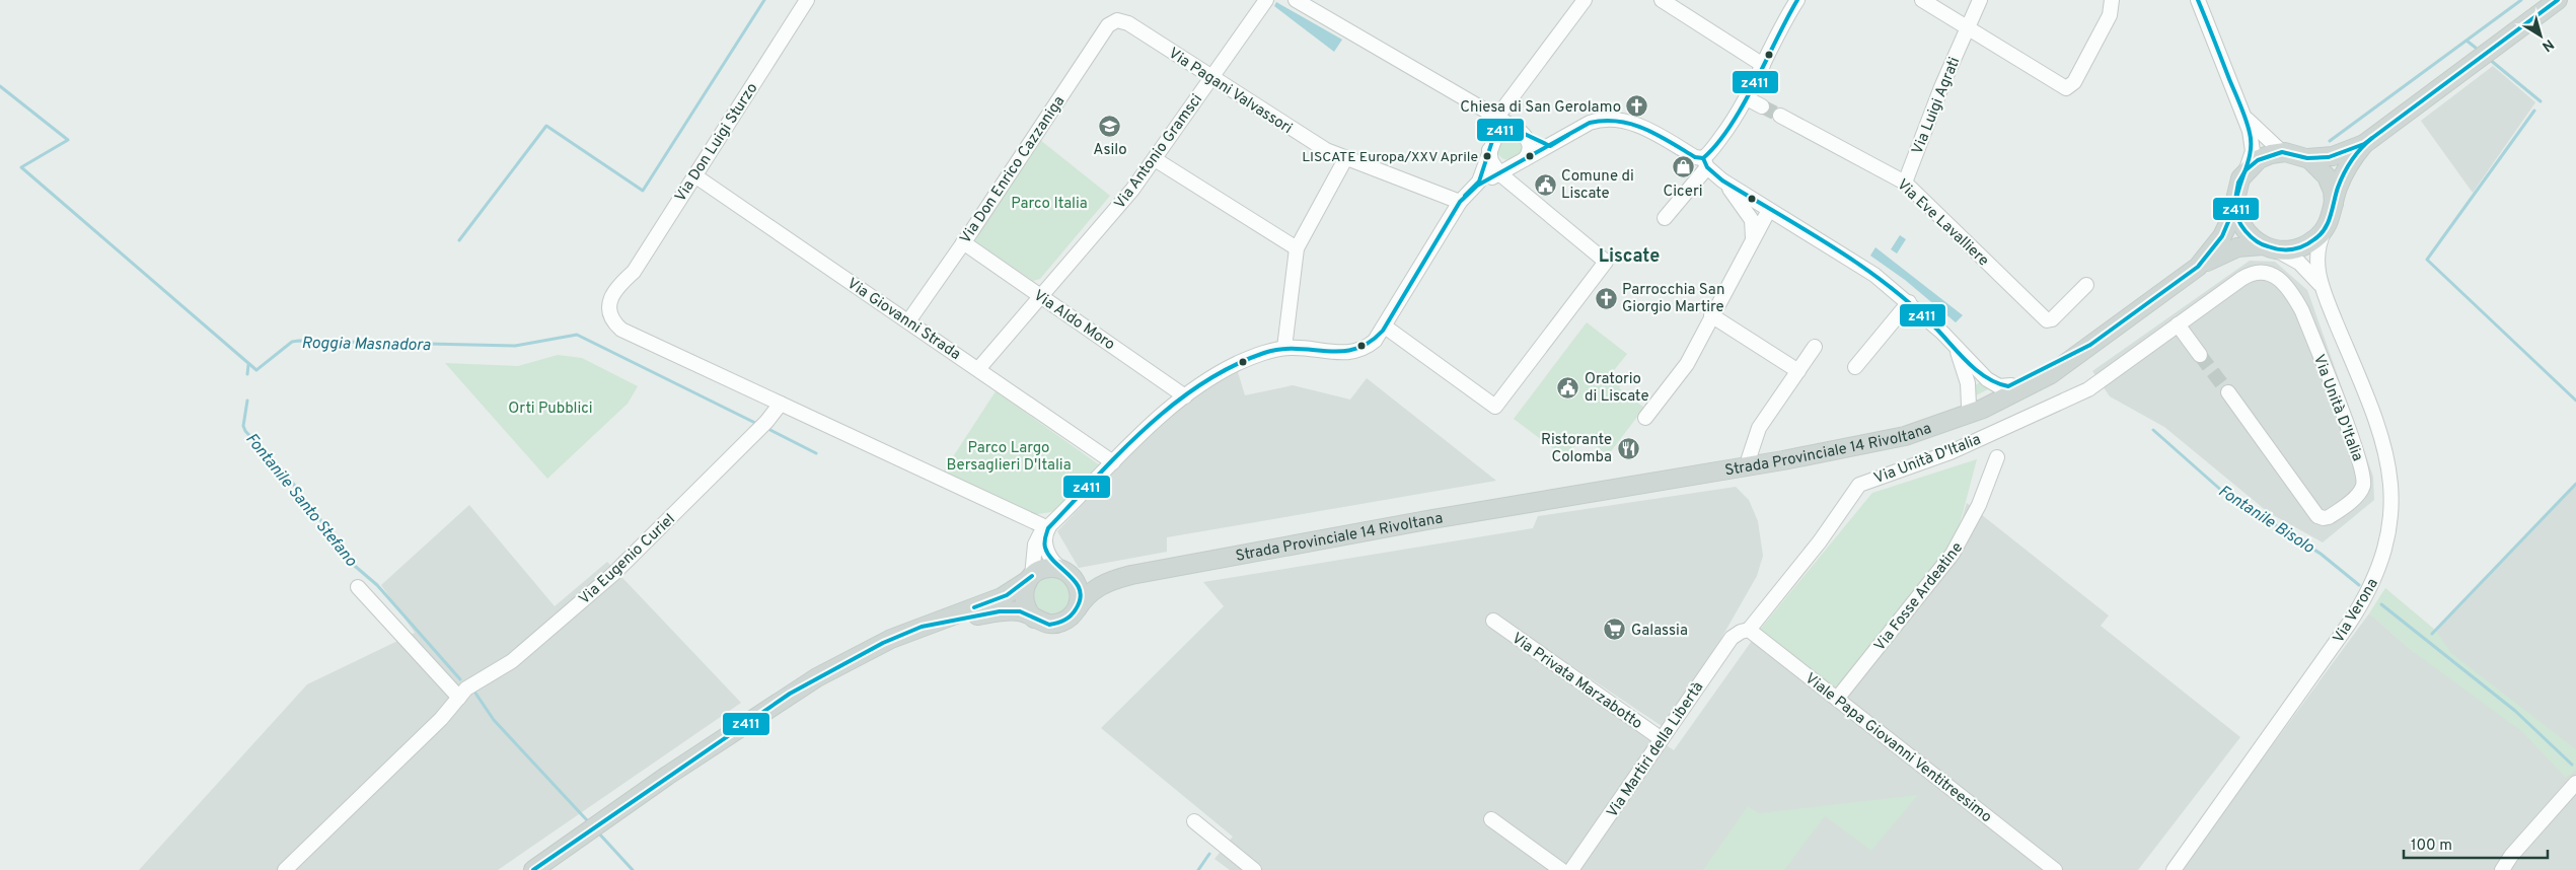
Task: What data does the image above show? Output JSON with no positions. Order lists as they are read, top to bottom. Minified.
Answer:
{"streets":{"main road":["Strada Provinciale 14 Rivoltana"],"street":["Via Pagani Valvassori","Via Luigi Agrati","Via Don Luigi Sturzo","Via Antonio Gramsci","Via Don Enrico Cazzaniga","Via Eve Lavalliere","Via Giovanni Strada","Via Aldo Moro","Via Unità D'Italia","Via Eugenio Curiel","Via Fosse Ardeatine","Via Verona","Via Privata Marzabotto","Viale Papa Giovanni Ventitreesimo","Via Martiri della Libertà"]},"crossings":[["Via Pagani Valvassori","Via Antonio Gramsci"],["Via Pagani Valvassori","Via Don Enrico Cazzaniga"],["Via Luigi Agrati","Via Eve Lavalliere"],["Via Don Luigi Sturzo","Via Giovanni Strada"],["Via Don Luigi Sturzo","Via Eugenio Curiel"],["Via Antonio Gramsci","Via Giovanni Strada"],["Via Antonio Gramsci","Via Aldo Moro"],["Via Don Enrico Cazzaniga","Via Giovanni Strada"],["Via Don Enrico Cazzaniga","Via Aldo Moro"],["Via Unità D'Italia","Viale Papa Giovanni Ventitreesimo"],["Via Unità D'Italia","Via Martiri della Libertà"],["Strada Provinciale 14 Rivoltana","Via Verona"],["Via Fosse Ardeatine","Viale Papa Giovanni Ventitreesimo"],["Via Privata Marzabotto","Via Martiri della Libertà"],["Viale Papa Giovanni Ventitreesimo","Via Martiri della Libertà"]],"districts":["Liscate"],"water":["Roggia Masnadora","Fontanile Santo Stefano","Fontanile Bisolo"],"parks":["Parco Italia","Orti Pubblici","Parco Largo Bersaglieri D'Italia"],"places":{"church":["Chiesa di San Gerolamo","Parrocchia San Giorgio Martire"],"school or university":["Asilo"],"other":["LISCATE Europa/XXV Aprile"],"shop":["Ciceri"],"public building":["Comune di Liscate","Oratorio di Liscate"],"restaurant":["Ristorante Colomba"],"supermarket":["Galassia"]},"lines":["transit line z411"],"scale_bar":"100 m","north":"bottom right"}
